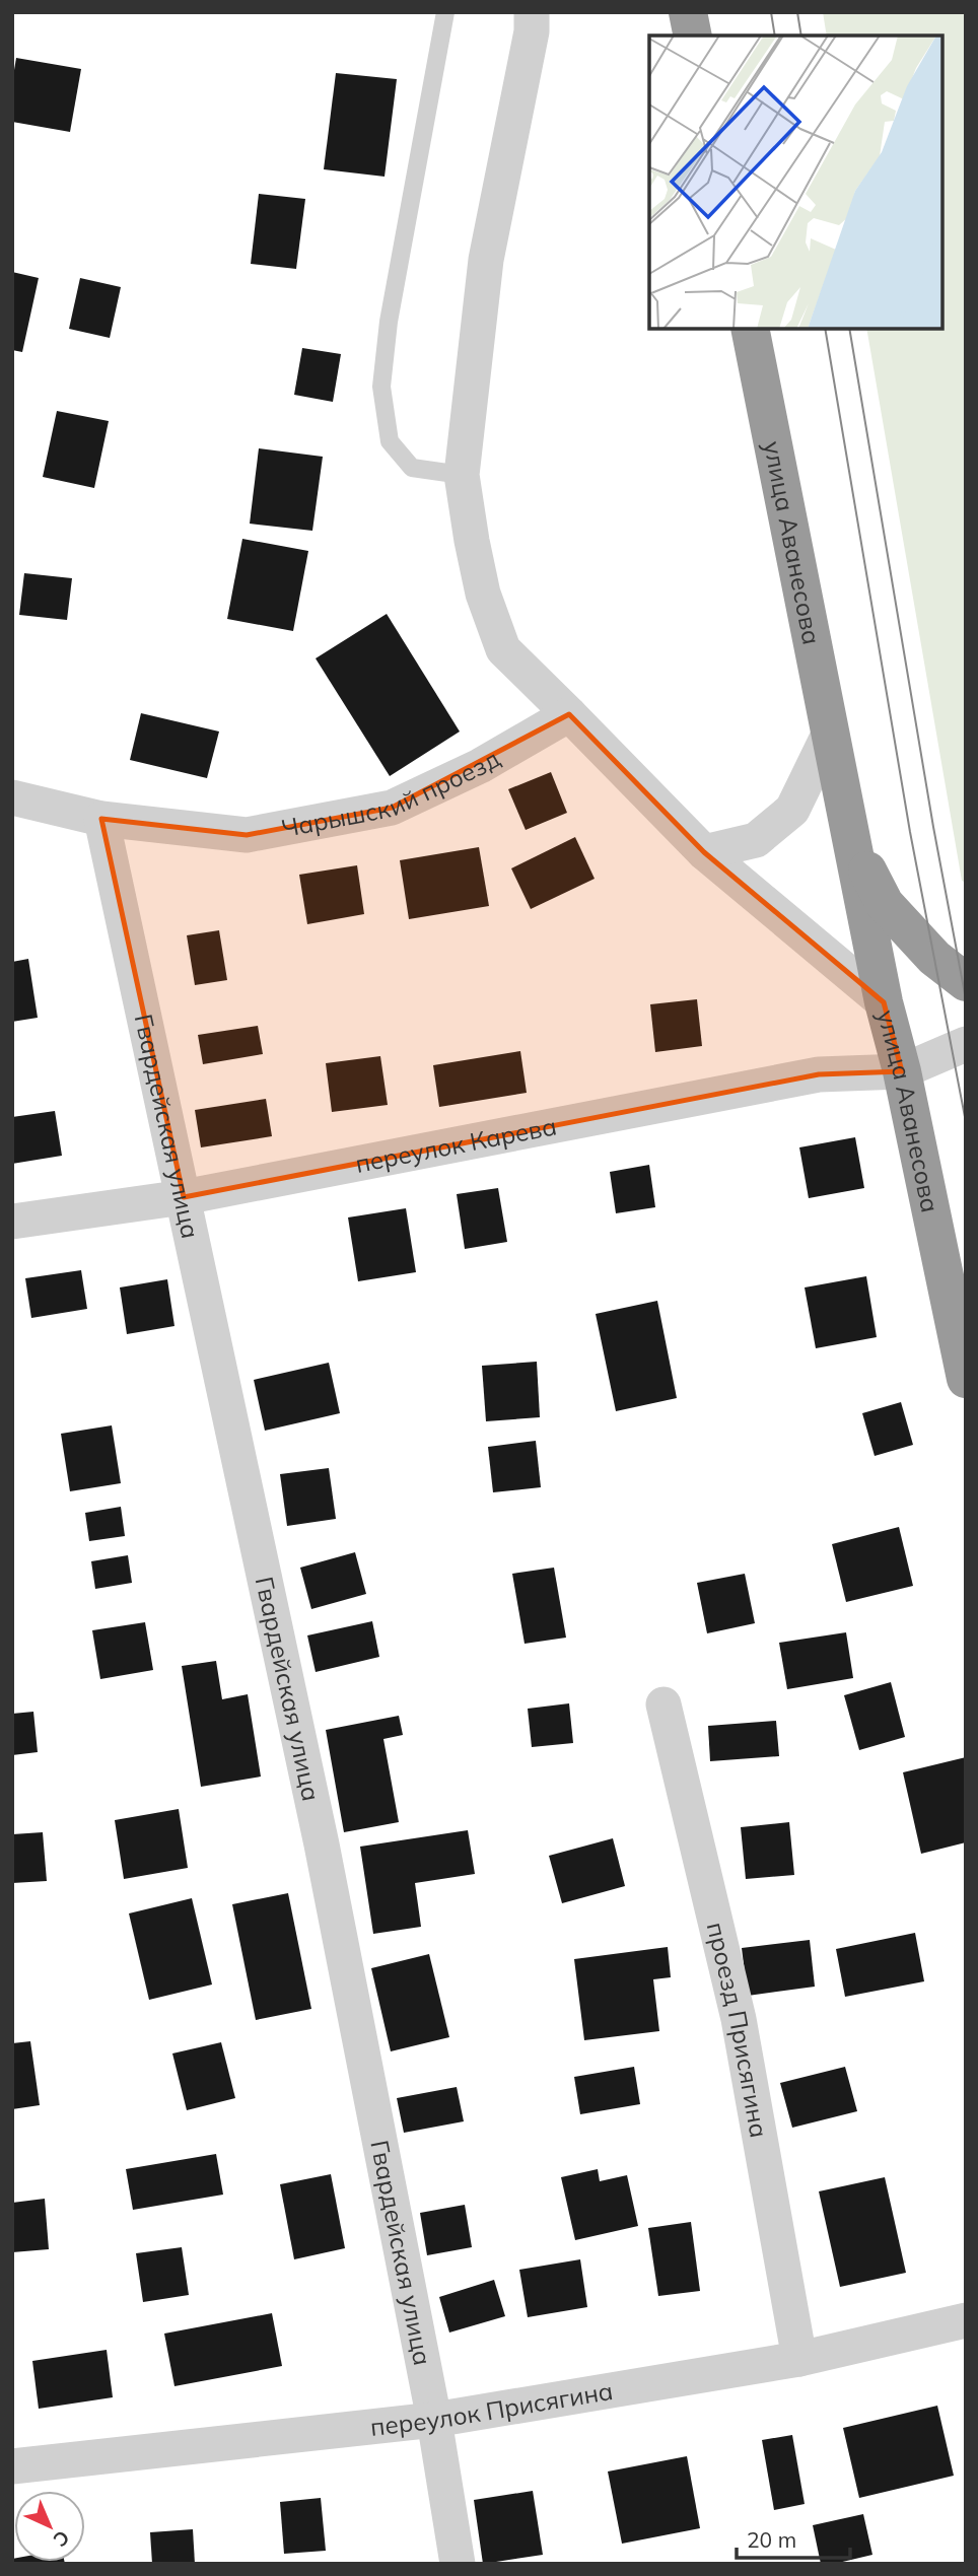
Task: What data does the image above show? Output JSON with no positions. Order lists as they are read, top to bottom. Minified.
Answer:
{"streets":{"highway":["улица Аванесова"],"street":["Чарышский проезд","Гвардейская улица","переулок Карева","проезд Присягина","переулок Присягина"]},"crossings":[["улица Аванесова","переулок Карева"],["Чарышский проезд","Гвардейская улица"],["Гвардейская улица","переулок Карева"],["Гвардейская улица","переулок Присягина"],["проезд Присягина","переулок Присягина"]],"scale_bar":"20 m","north":"bottom right"}
